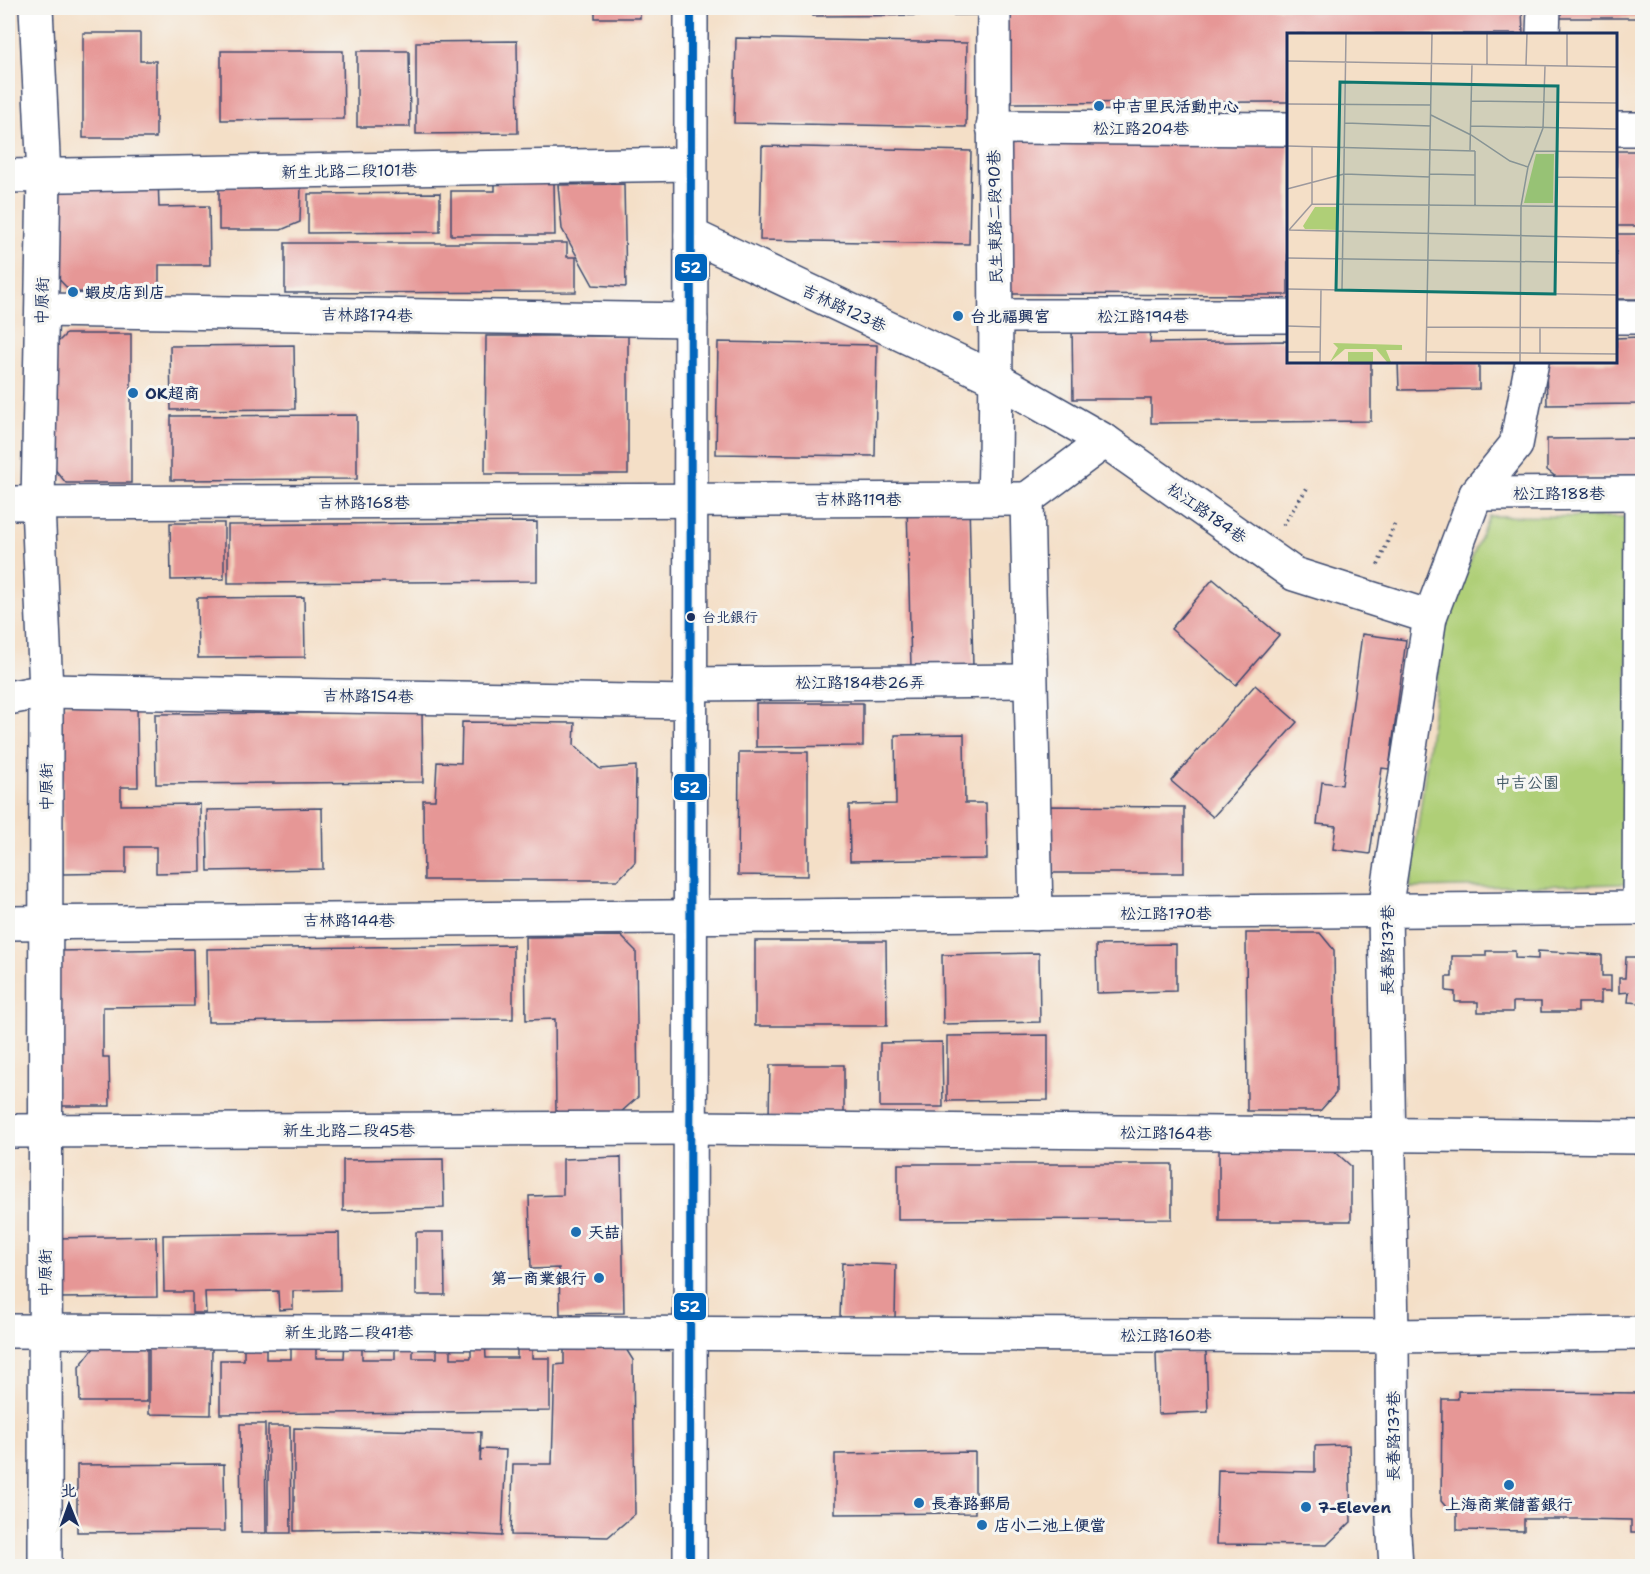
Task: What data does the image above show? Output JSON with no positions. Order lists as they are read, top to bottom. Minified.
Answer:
{"streets":{"street":["松江路204巷","新生北路二段101巷","民生東路二段90巷","中原街","吉林路123巷","吉林路174巷","松江路194巷","松江路188巷","吉林路119巷","吉林路168巷","松江路184巷","松江路184巷26弄","吉林路154巷","松江路170巷","吉林路144巷","長春路137巷","新生北路二段45巷","松江路164巷","新生北路二段41巷","松江路160巷"]},"crossings":[["松江路204巷","民生東路二段90巷"],["新生北路二段101巷","中原街"],["民生東路二段90巷","吉林路123巷"],["民生東路二段90巷","松江路194巷"],["民生東路二段90巷","吉林路119巷"],["民生東路二段90巷","松江路184巷"],["中原街","吉林路174巷"],["中原街","吉林路168巷"],["中原街","吉林路154巷"],["中原街","吉林路144巷"],["中原街","新生北路二段45巷"],["中原街","新生北路二段41巷"],["吉林路123巷","松江路184巷"],["松江路188巷","長春路137巷"],["吉林路119巷","吉林路168巷"],["松江路184巷","長春路137巷"],["松江路184巷26弄","吉林路154巷"],["松江路170巷","吉林路144巷"],["松江路170巷","長春路137巷"],["長春路137巷","松江路164巷"],["長春路137巷","松江路160巷"],["新生北路二段45巷","松江路164巷"],["新生北路二段41巷","松江路160巷"]],"parks":["中吉公園"],"places":["中吉里民活動中心","蝦皮店到店","台北福興宮","OK超商","台北銀行","天喆","第一商業銀行","上海商業儲蓄銀行","長春路郵局","7-Eleven","店小二池上便當"],"lines":["transit line 52"],"north":"top"}
